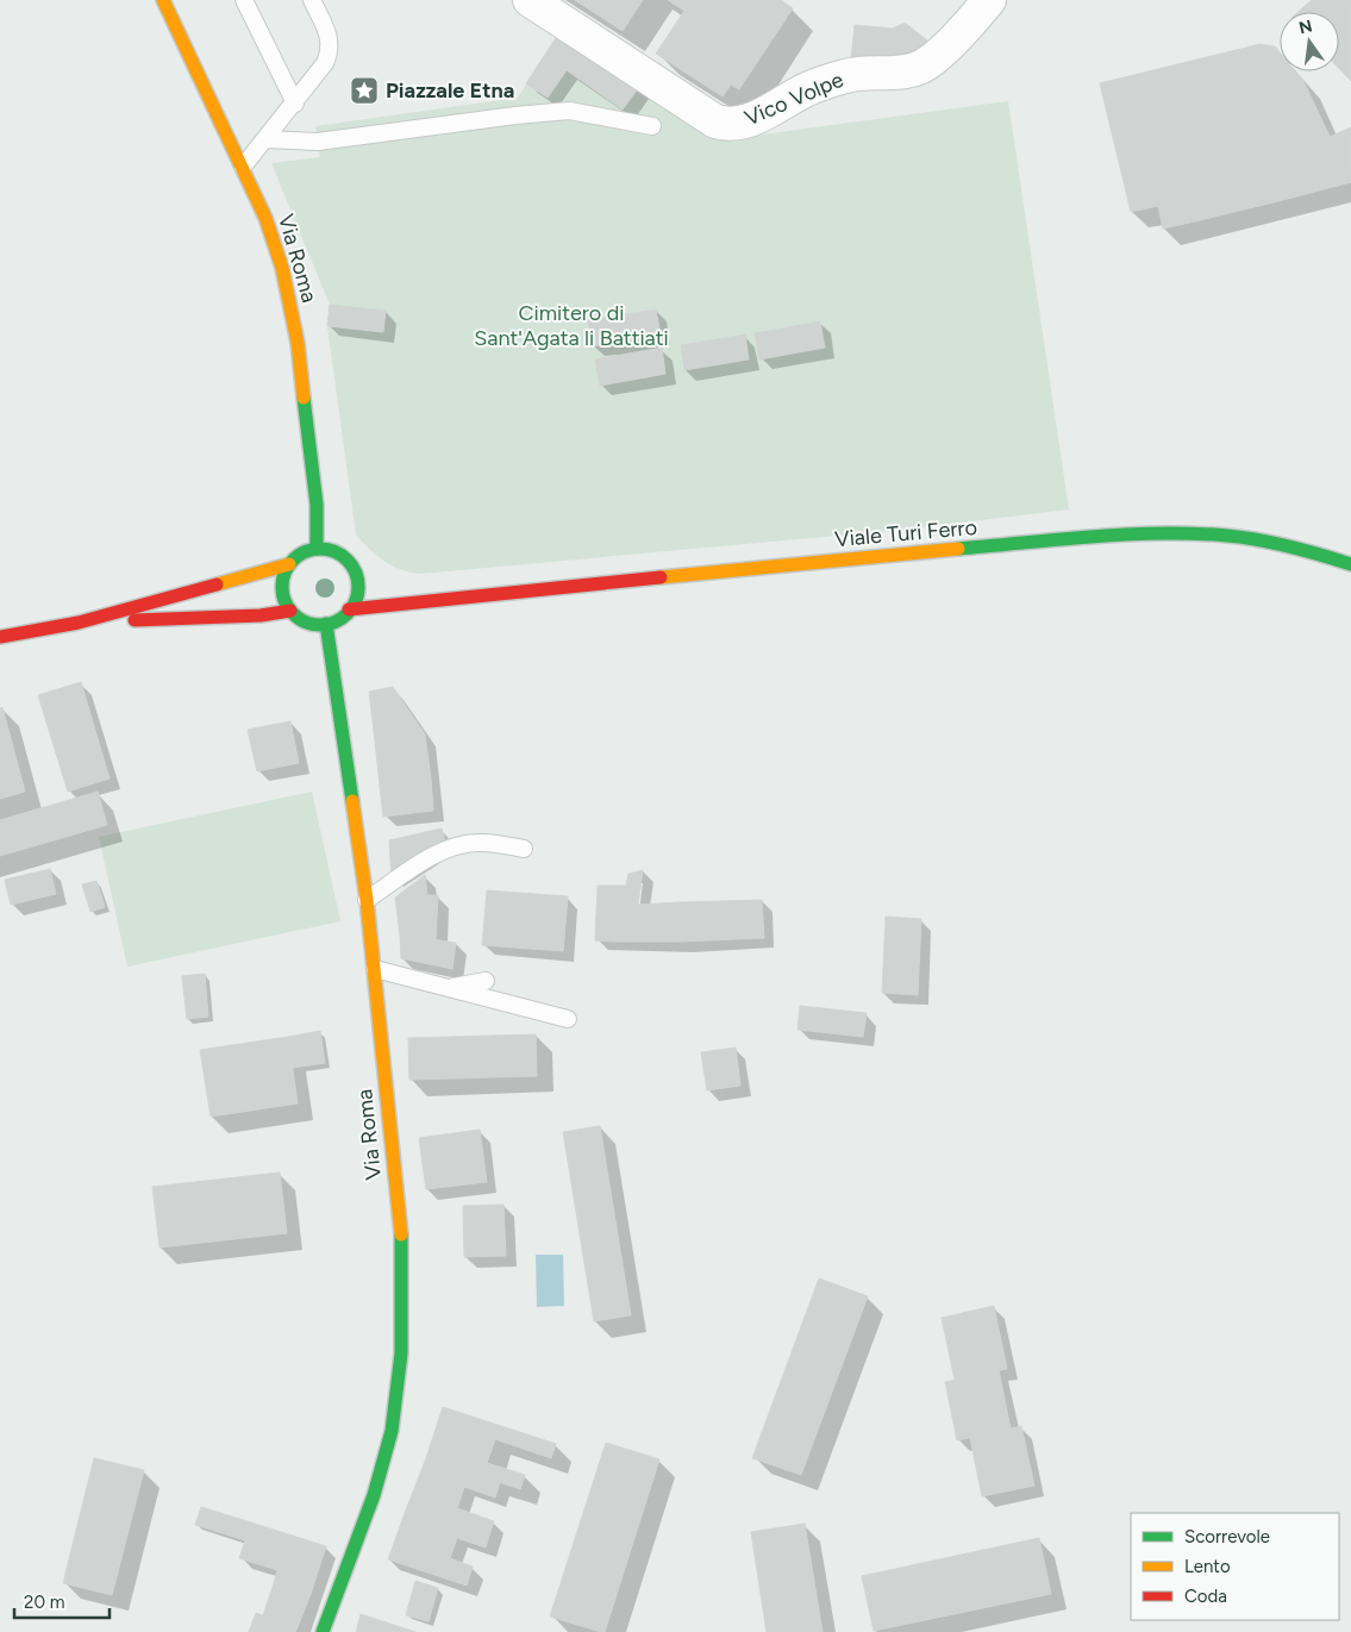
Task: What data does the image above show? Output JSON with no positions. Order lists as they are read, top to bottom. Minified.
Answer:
{"streets":{"main road":["Via Roma","Viale Turi Ferro"],"street":["Vico Volpe"]},"crossings":[["Via Roma","Viale Turi Ferro"]],"parks":["Cimitero di Sant'Agata li Battiati"],"places":{"place":["Piazzale Etna"]},"legend":["Scorrevole","Lento","Coda"],"scale_bar":"20 m","north":"top"}
